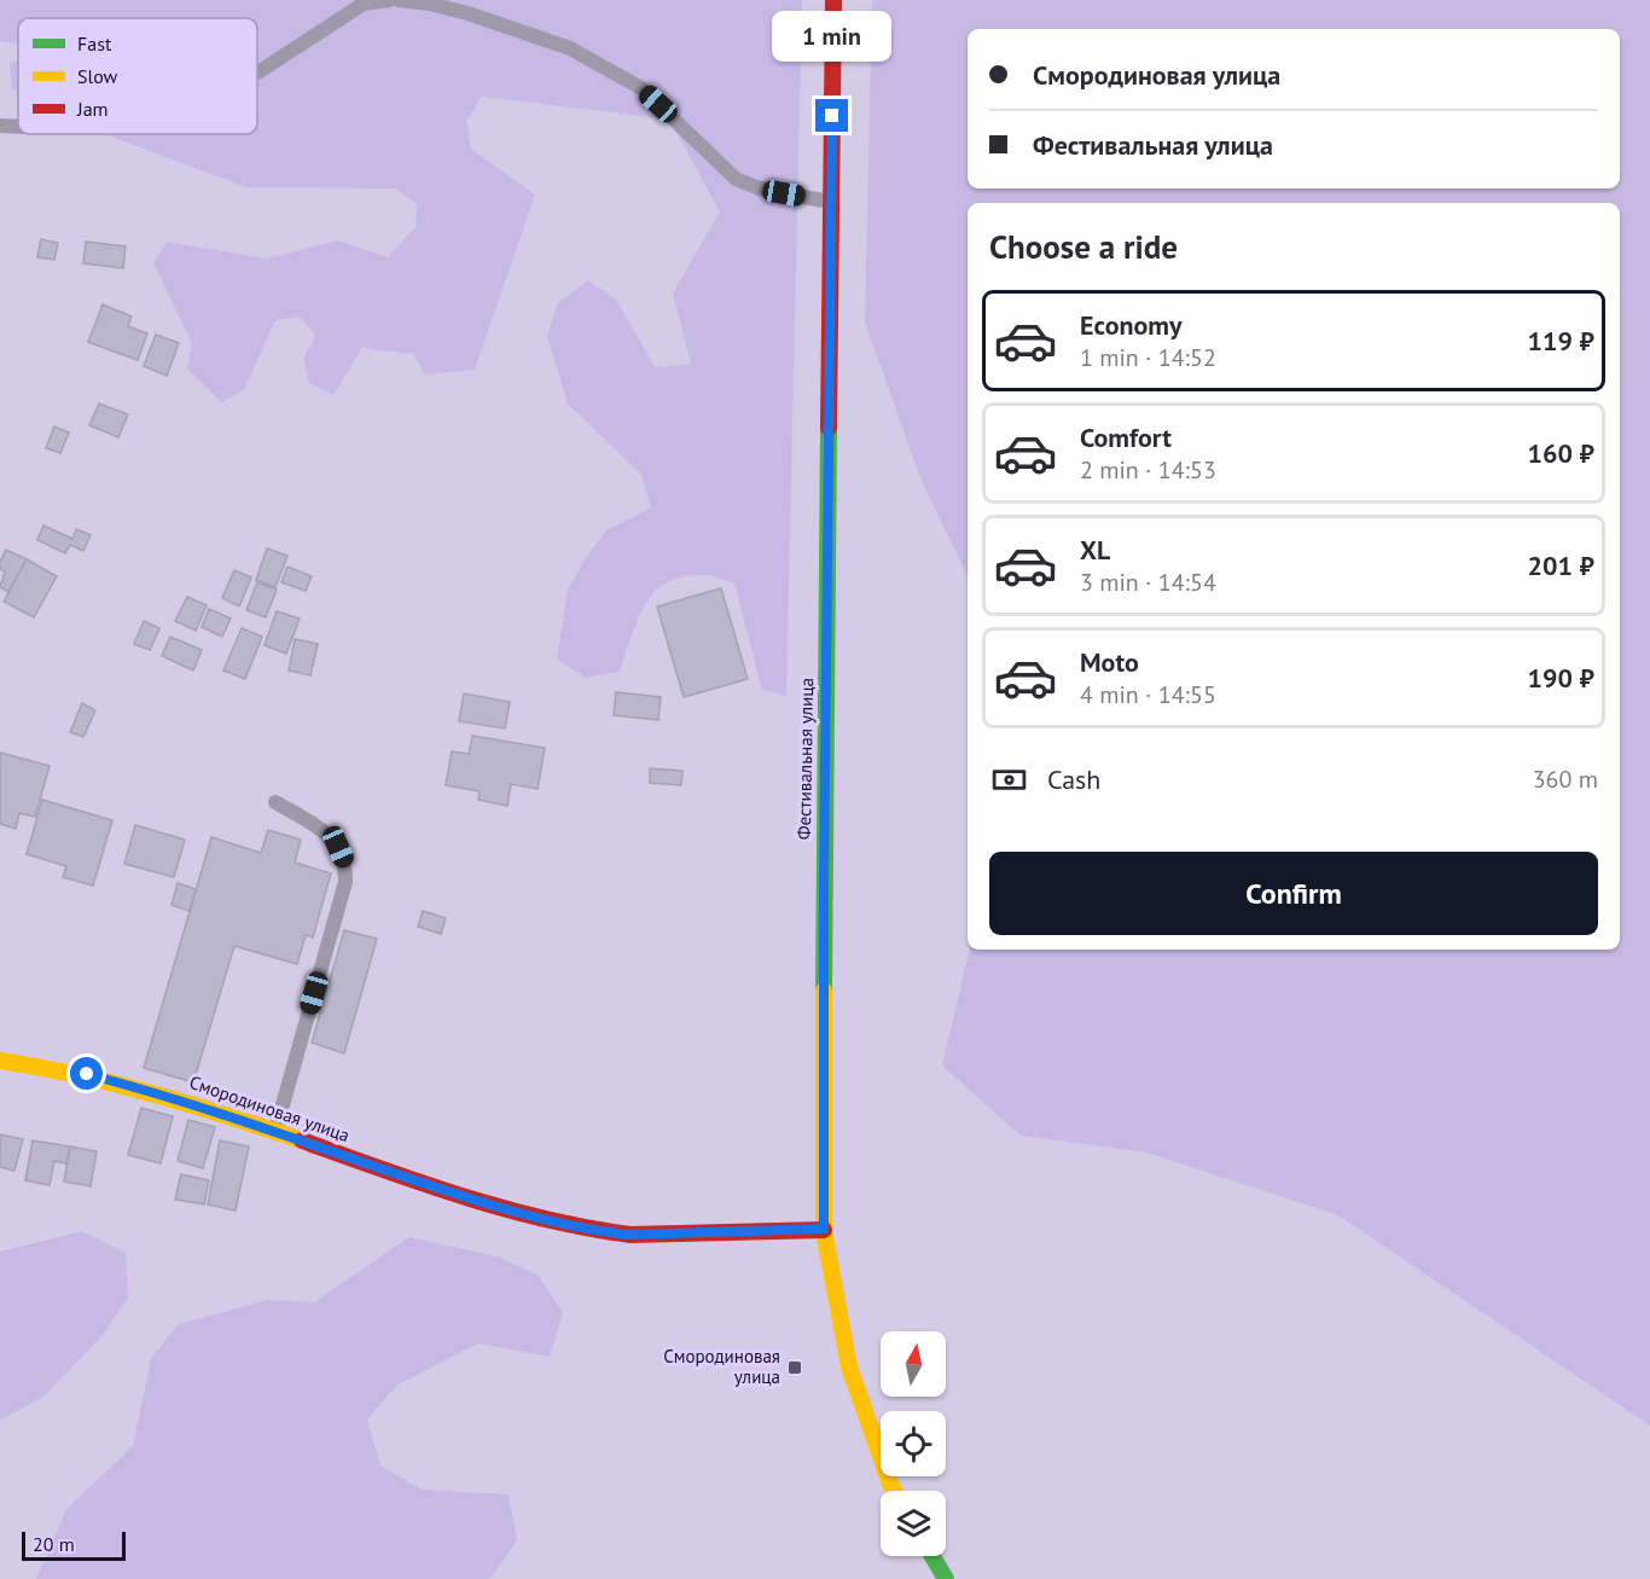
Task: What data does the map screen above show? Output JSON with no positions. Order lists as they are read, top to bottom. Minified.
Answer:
{"streets":{"main road":["Фестивальная улица","Смородиновая улица"]},"crossings":[["Фестивальная улица","Смородиновая улица"]],"places":{"transit":["Смородиновая улица"]},"legend":["Fast","Slow","Jam"],"scale_bar":"20 m","north":"top","page":{"bubble":"1 min","banner":["Смородиновая улица","Фестивальная улица"],"heading":"Choose a ride","list":[{"name":"Economy","note":"1 min · 14:52","value":"119 ₽"},{"name":"Comfort","note":"2 min · 14:53","value":"160 ₽"},{"name":"XL","note":"3 min · 14:54","value":"201 ₽"},{"name":"Moto","note":"4 min · 14:55","value":"190 ₽"}],"pay":["Cash","360 m"],"buttons":"Confirm","scale":"20 m"}}
